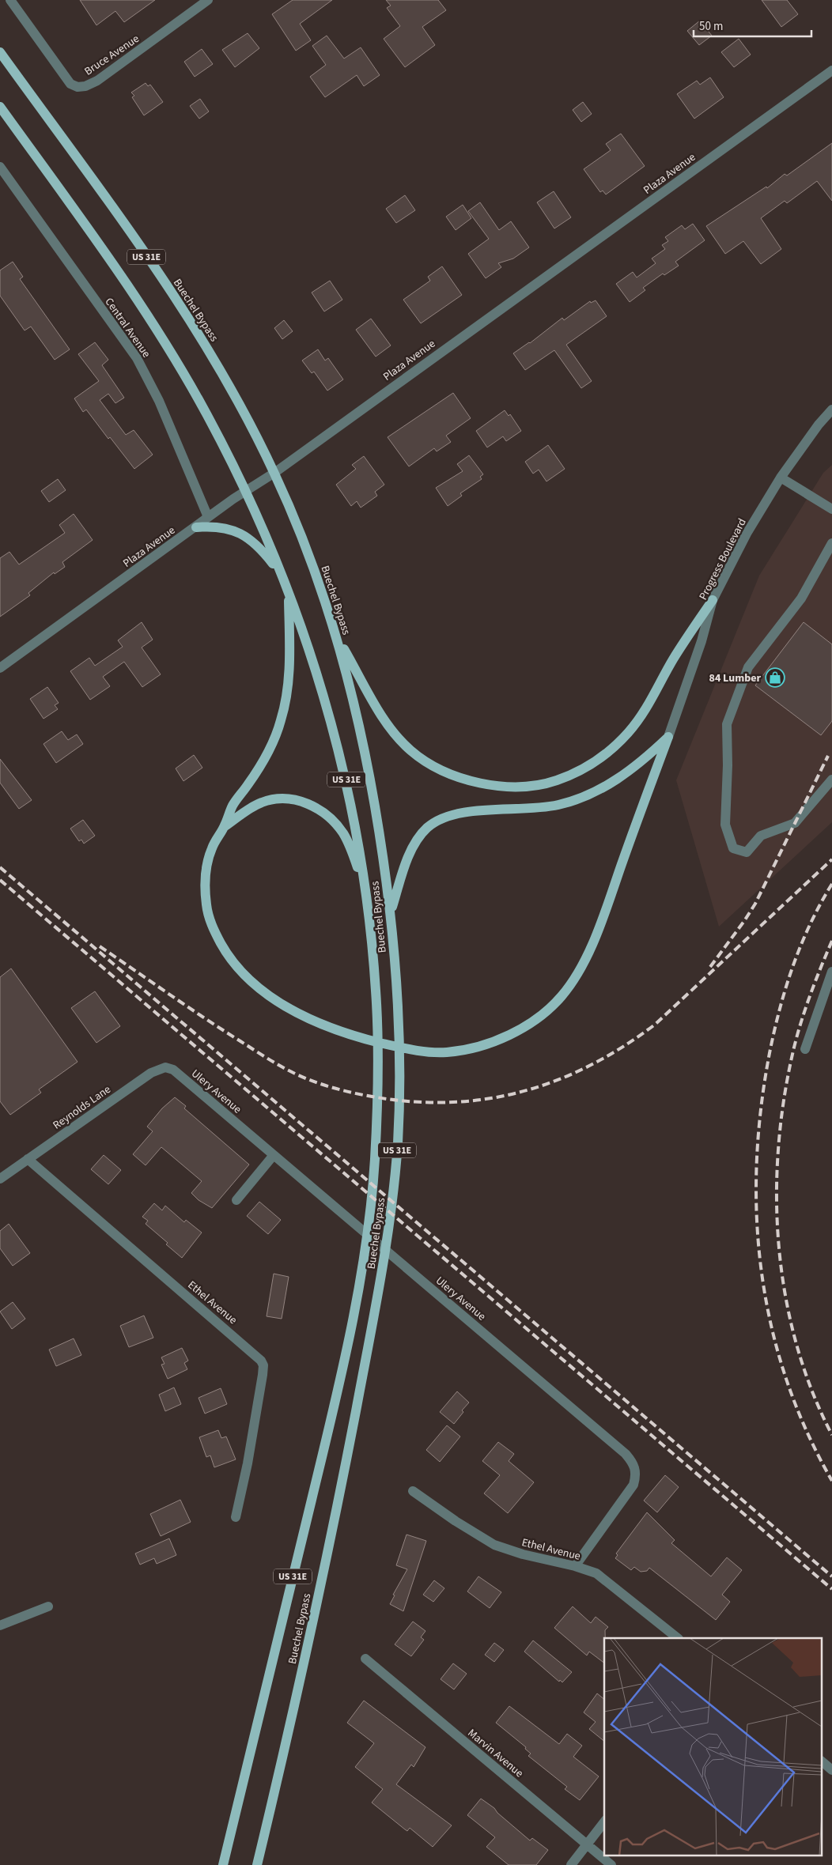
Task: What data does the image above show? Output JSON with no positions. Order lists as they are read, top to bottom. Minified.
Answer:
{"streets":{"main road":["US 31E","Buechel Bypass"],"street":["Bruce Avenue","Plaza Avenue","Central Avenue","Progress Boulevard","Ulery Avenue","Reynolds Lane","Ethel Avenue","Marvin Avenue"]},"crossings":[["Plaza Avenue","Buechel Bypass"],["Plaza Avenue","Central Avenue"],["Ulery Avenue","Reynolds Lane"],["Ulery Avenue","Ethel Avenue"],["Reynolds Lane","Ethel Avenue"]],"places":{"shop":["84 Lumber"]},"scale_bar":"50 m"}
